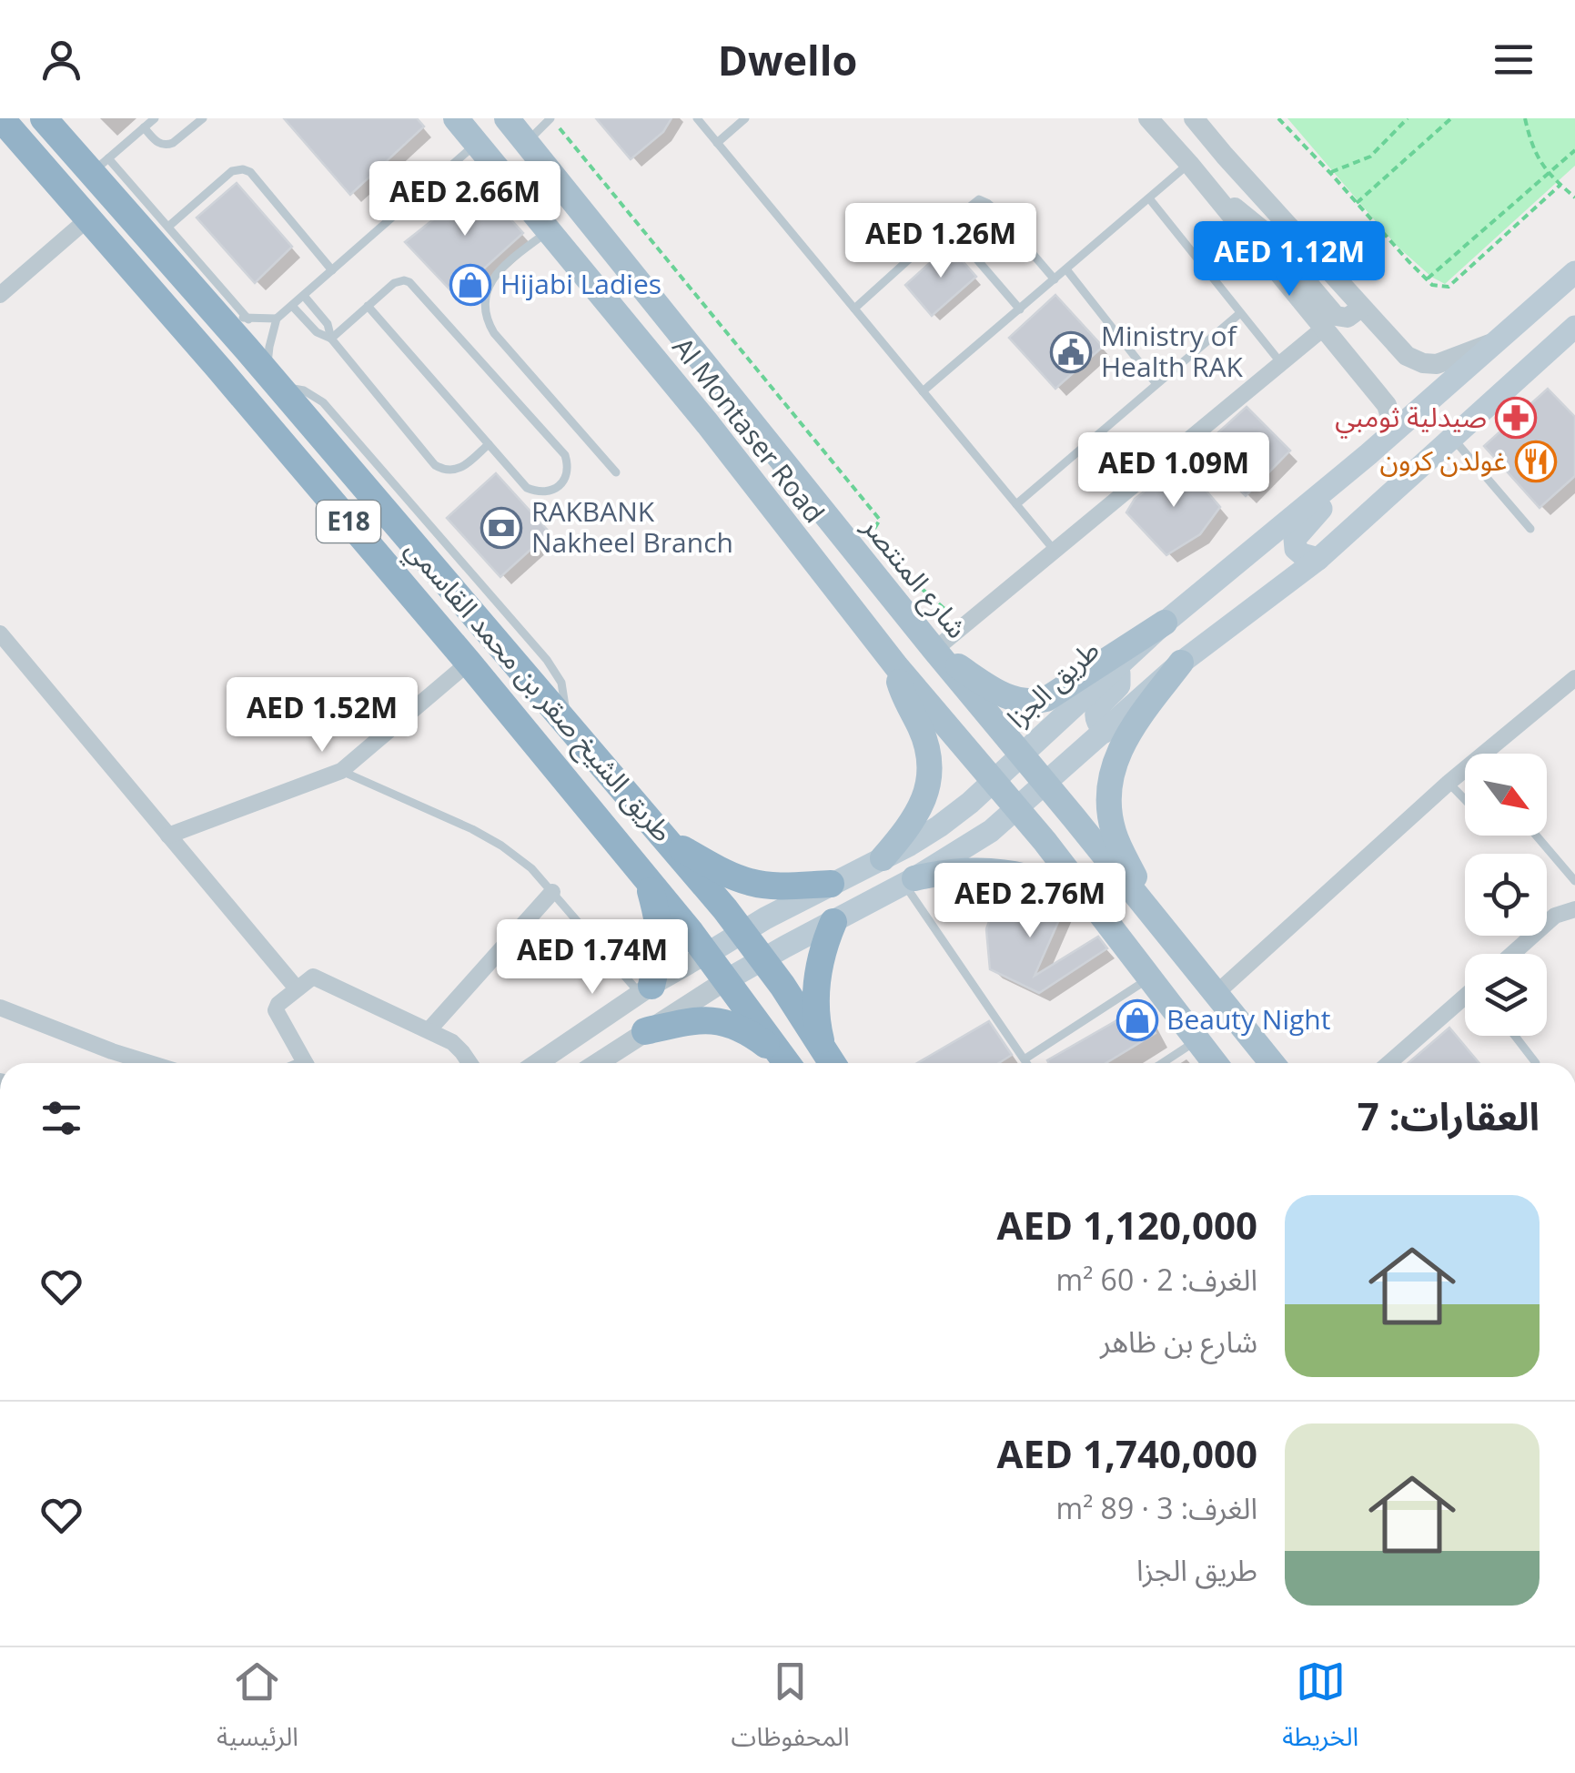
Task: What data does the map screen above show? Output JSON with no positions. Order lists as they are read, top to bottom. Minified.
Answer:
{"streets":{"highway":["E18","طريق الشيخ صقر بن محمد القاسمي"],"main road":["Al Montaser Road","شارع المنتصر","طريق الجزا"]},"crossings":[["Al Montaser Road","طريق الجزا"],["شارع المنتصر","طريق الجزا"],["طريق الجزا","طريق الشيخ صقر بن محمد القاسمي"]],"places":{"shop":["Hijabi Ladies","Beauty Night"],"public building":["Ministry of Health RAK"],"pharmacy":["صيدلية ثومبي"],"restaurant":["غولدن كرون"],"bank":["RAKBANK Nakheel Branch"]},"north":"bottom right","page":{"header":"Dwello","price":["AED 2.66M","AED 1.26M","AED 1.12M","AED 1.09M","AED 1.52M","AED 2.76M","AED 1.74M"],"heading":"العقارات: 7","list":[{"name":"AED 1,120,000","note":"الغرف: 2 · 60 m² · شارع بن ظاهر"},{"name":"AED 1,740,000","note":"الغرف: 3 · 89 m² · طريق الجزا"}],"tabs":["الخريطة","المحفوظات","الرئيسية"]}}
